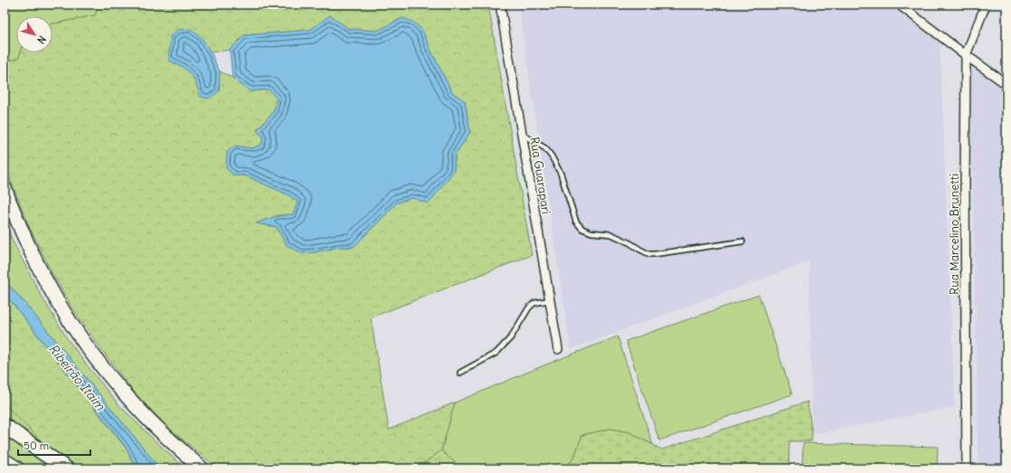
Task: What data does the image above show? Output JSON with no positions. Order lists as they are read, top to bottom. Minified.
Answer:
{"streets":{"street":["Rua Guarapari","Rua Marcelino Brunetti"]},"water":["Ribeirão Itaim"],"scale_bar":"50 m","north":"bottom right"}
